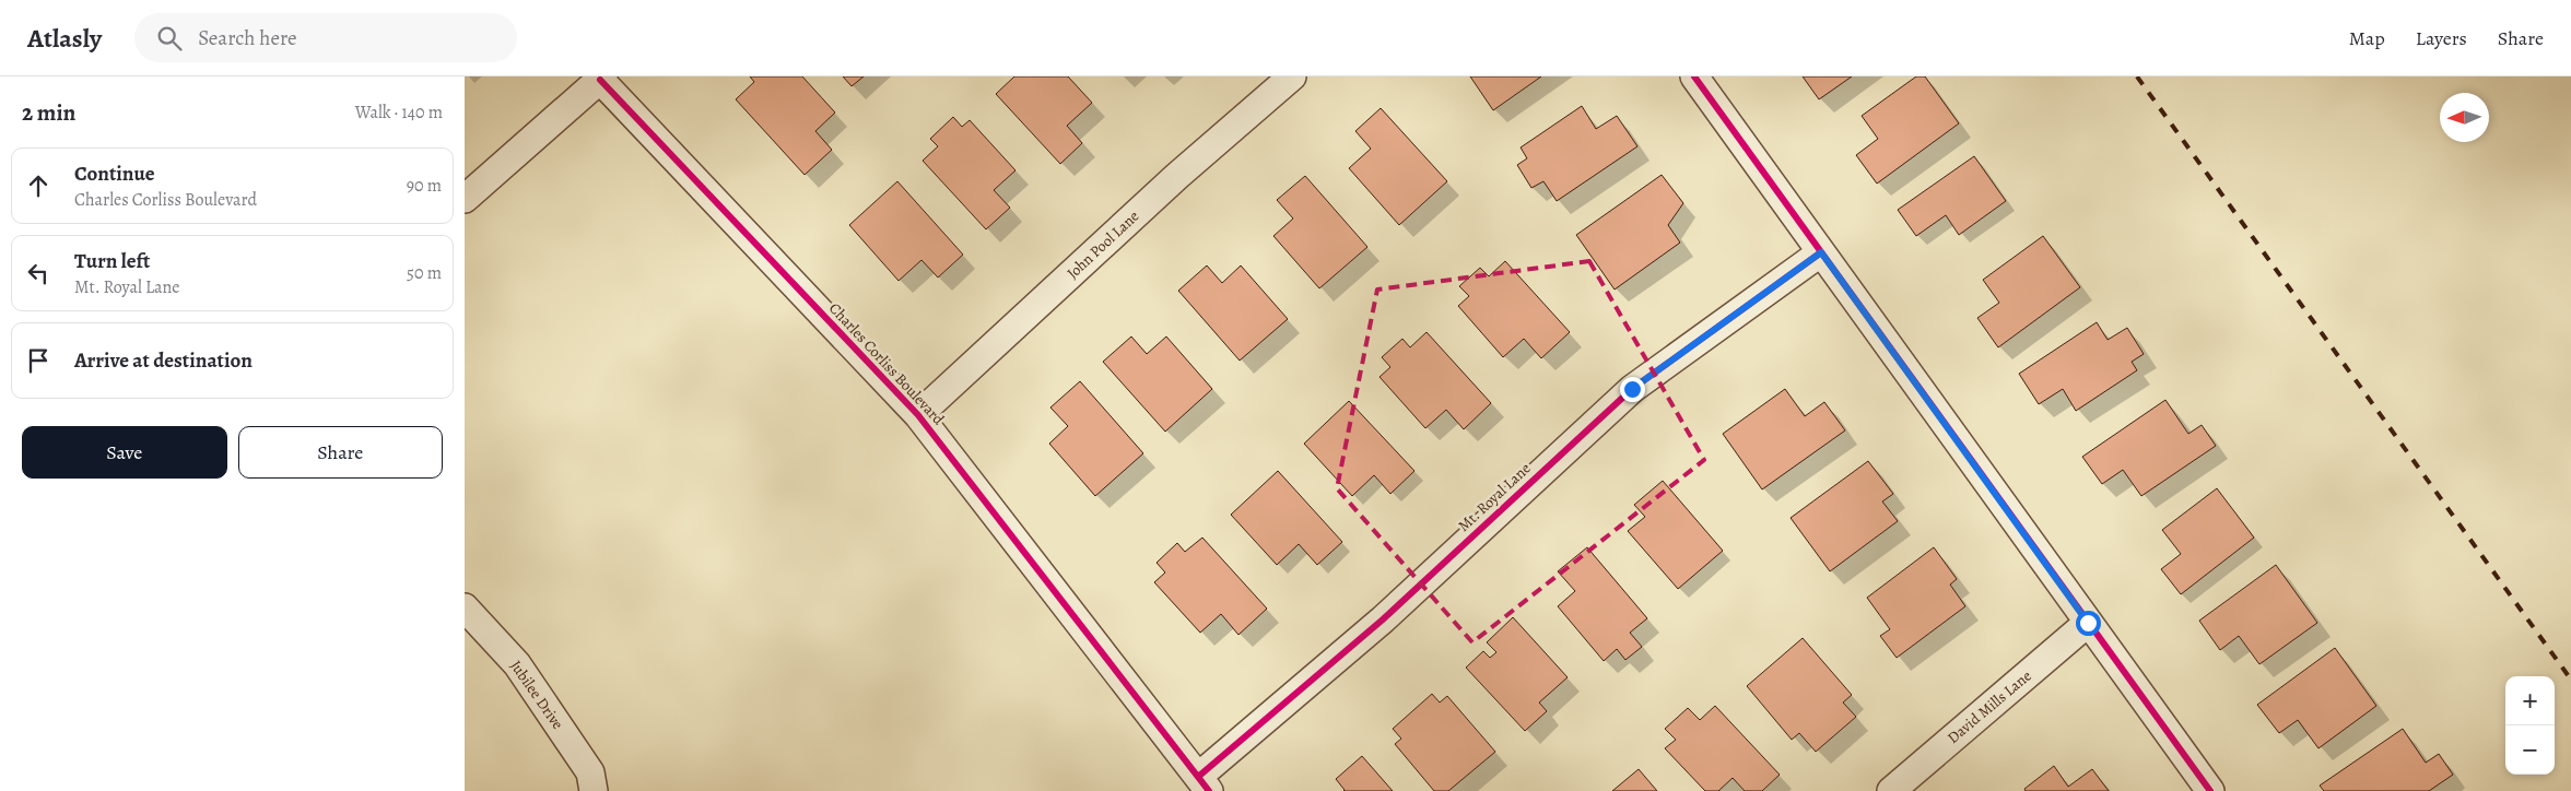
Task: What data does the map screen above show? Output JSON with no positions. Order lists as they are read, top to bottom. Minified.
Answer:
{"streets":{"street":["John Pool Lane","Charles Corliss Boulevard","Mt. Royal Lane","Jubilee Drive","David Mills Lane"]},"crossings":[["John Pool Lane","Charles Corliss Boulevard"],["Charles Corliss Boulevard","Mt. Royal Lane"]],"north":"left","page":{"header":"Atlasly","search":"Search here","nav":["Map","Layers","Share"],"heading":["2 min","Walk · 140 m"],"list":[["Continue","Charles Corliss Boulevard","90 m"],["Turn left","Mt. Royal Lane","50 m"],"Arrive at destination"],"buttons":["Save","Share"],"map_buttons":["+","−"]}}
